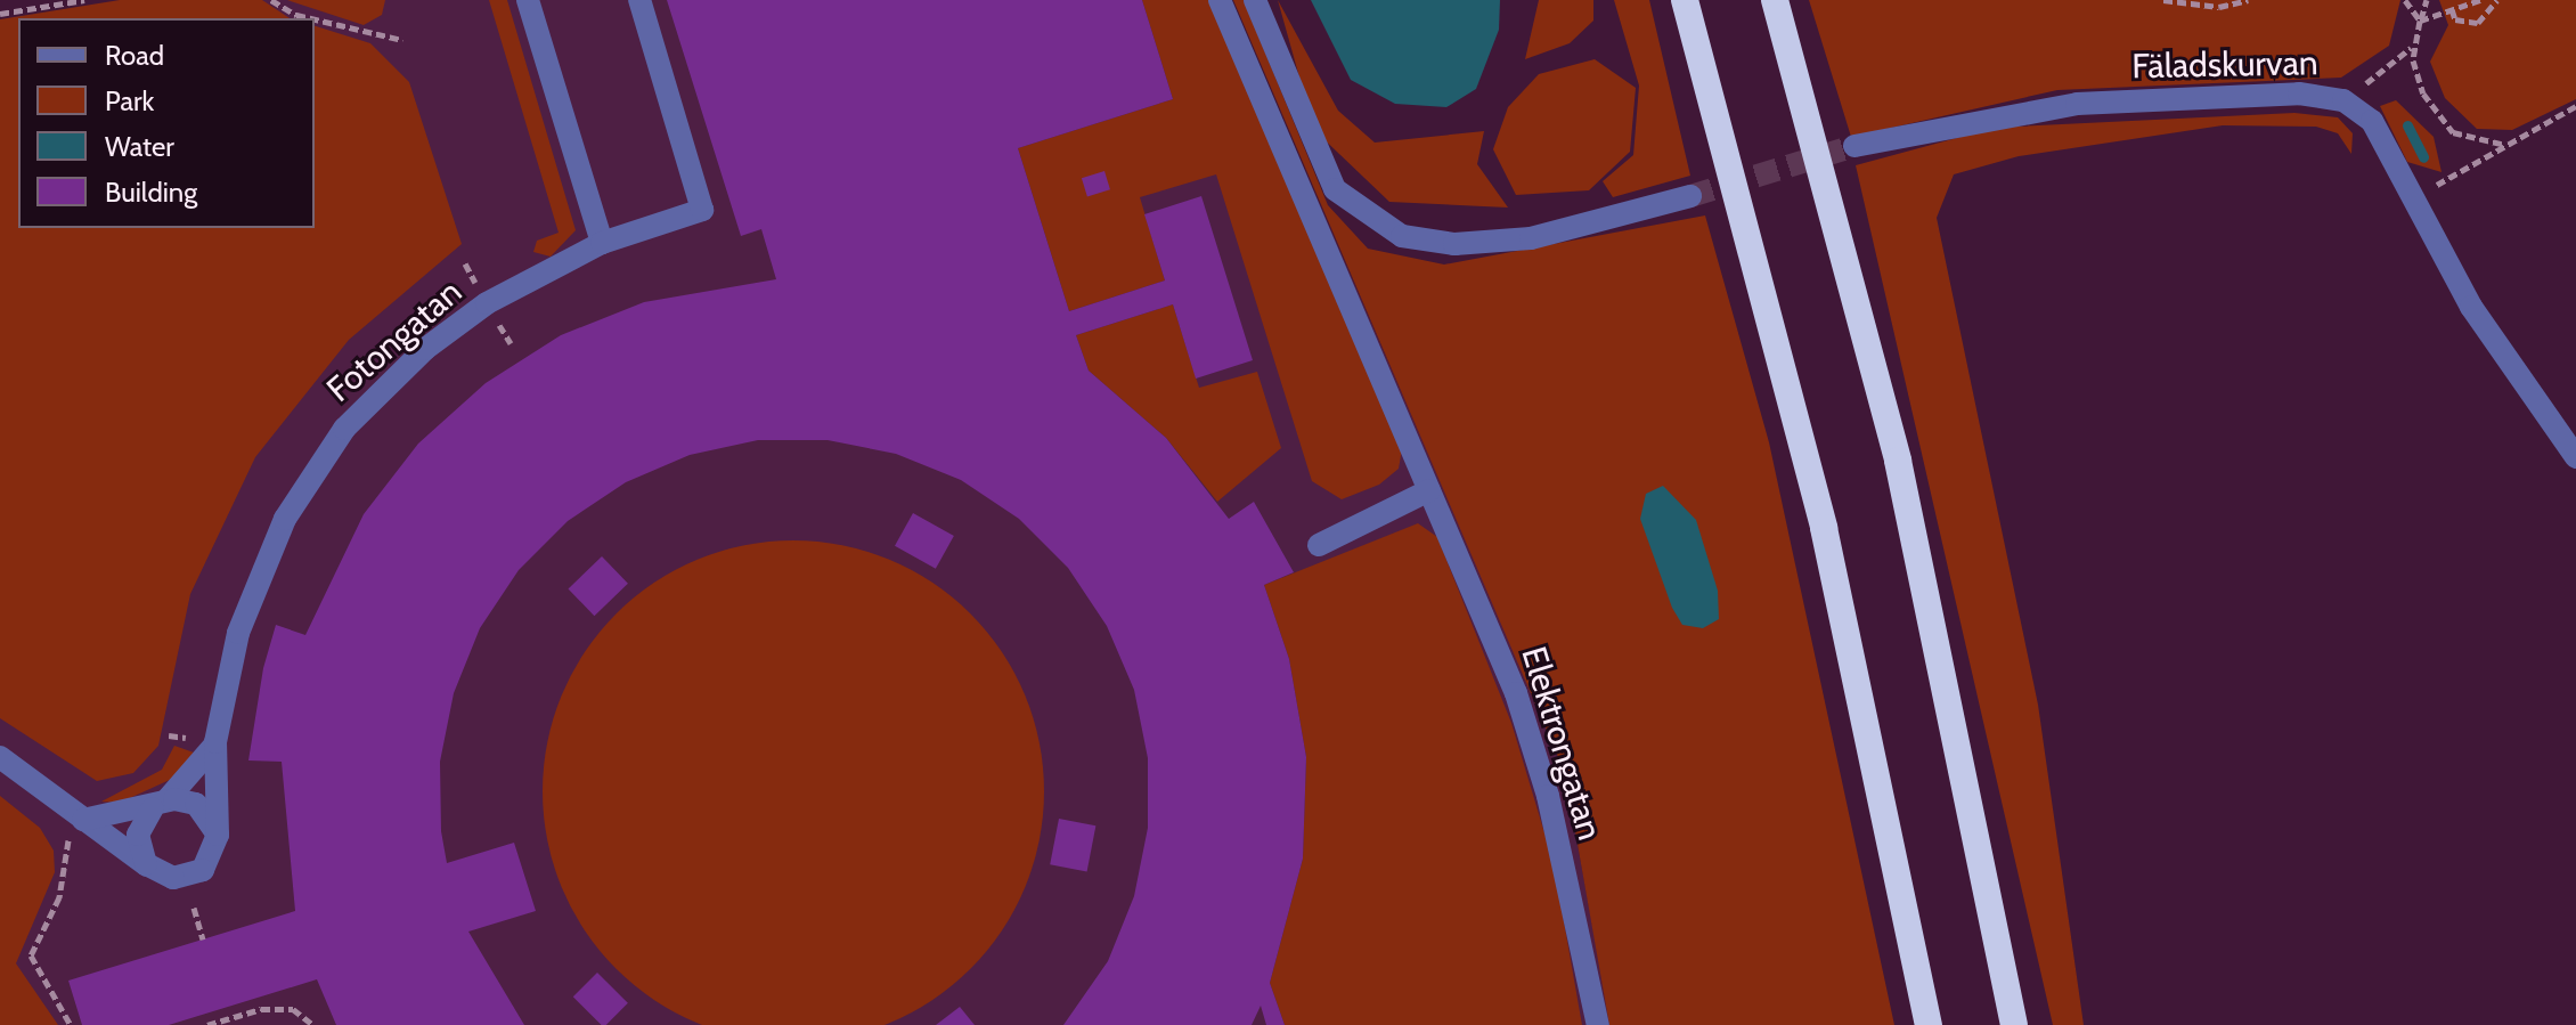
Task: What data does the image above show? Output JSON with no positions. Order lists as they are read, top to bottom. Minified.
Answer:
{"streets":{"street":["Fäladskurvan","Fotongatan","Elektrongatan"]},"legend":["Road","Park","Water","Building"]}
